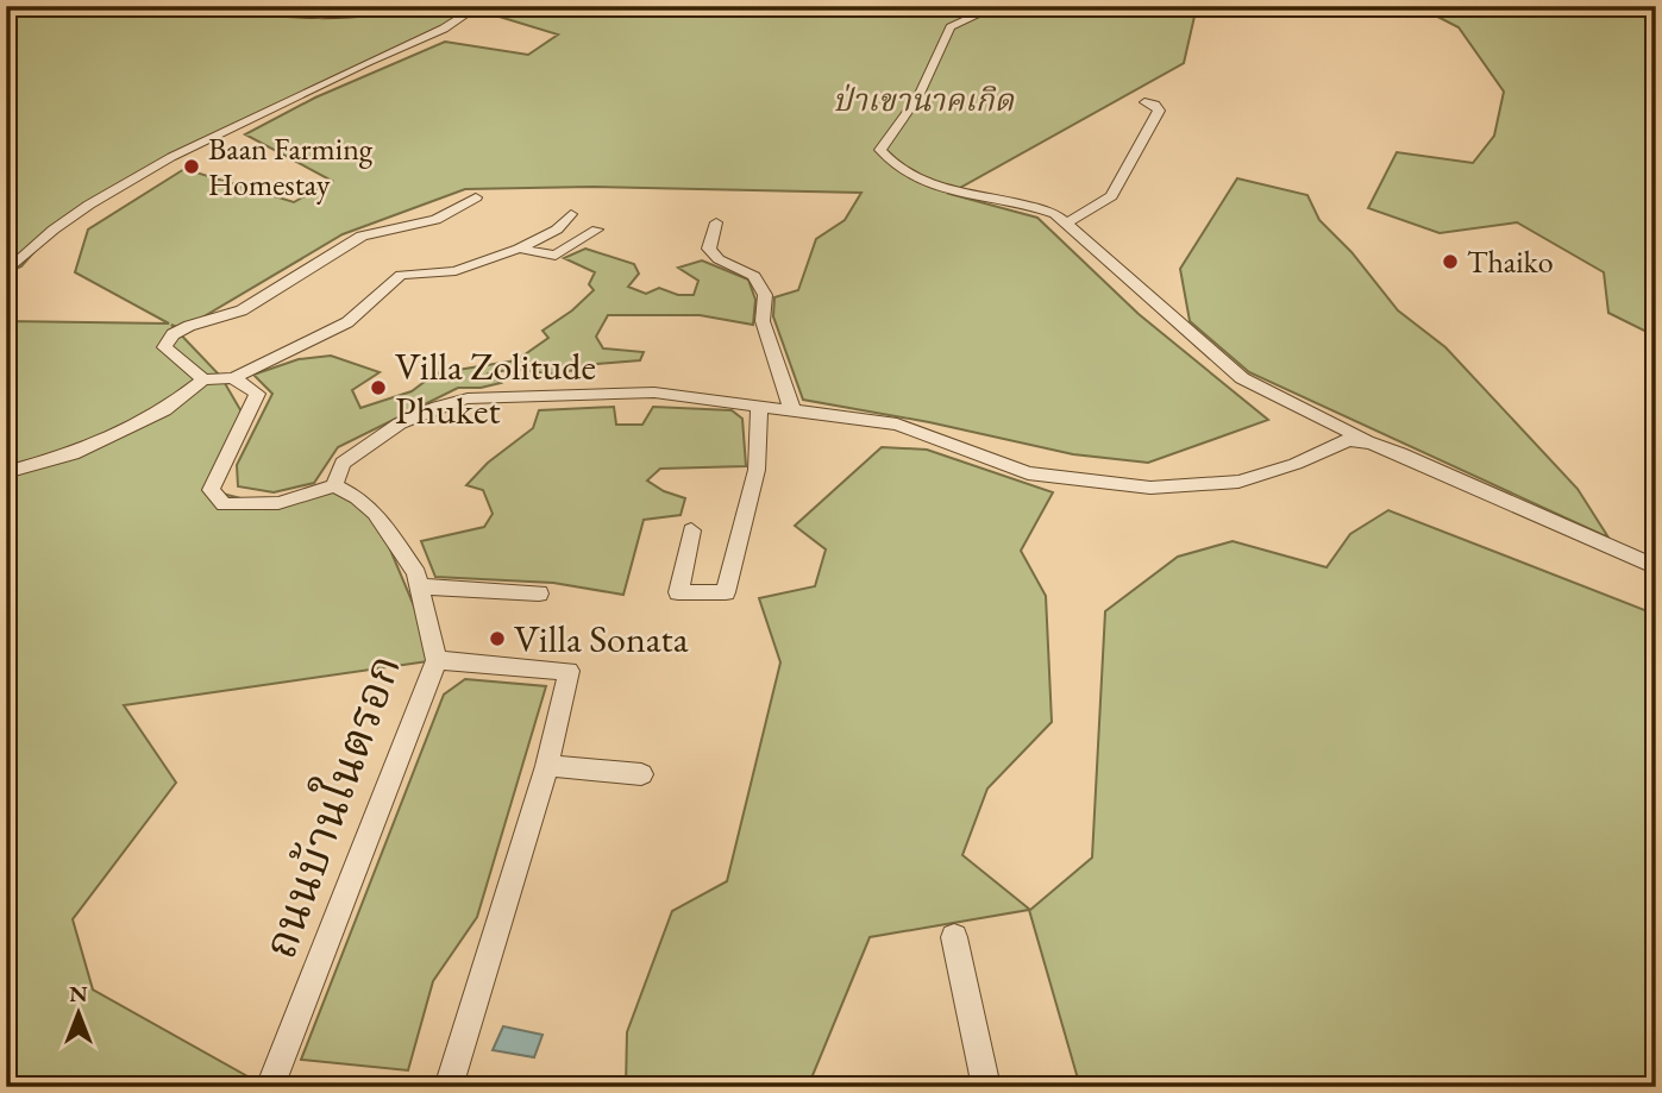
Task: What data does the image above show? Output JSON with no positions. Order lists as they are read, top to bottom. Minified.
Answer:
{"streets":{"street":["ถนนบ้านในตรอก"]},"parks":["ป่าเขานาคเกิด"],"places":["Baan Farming Homestay","Thaiko","Villa Zolitude Phuket","Villa Sonata"],"north":"top"}
